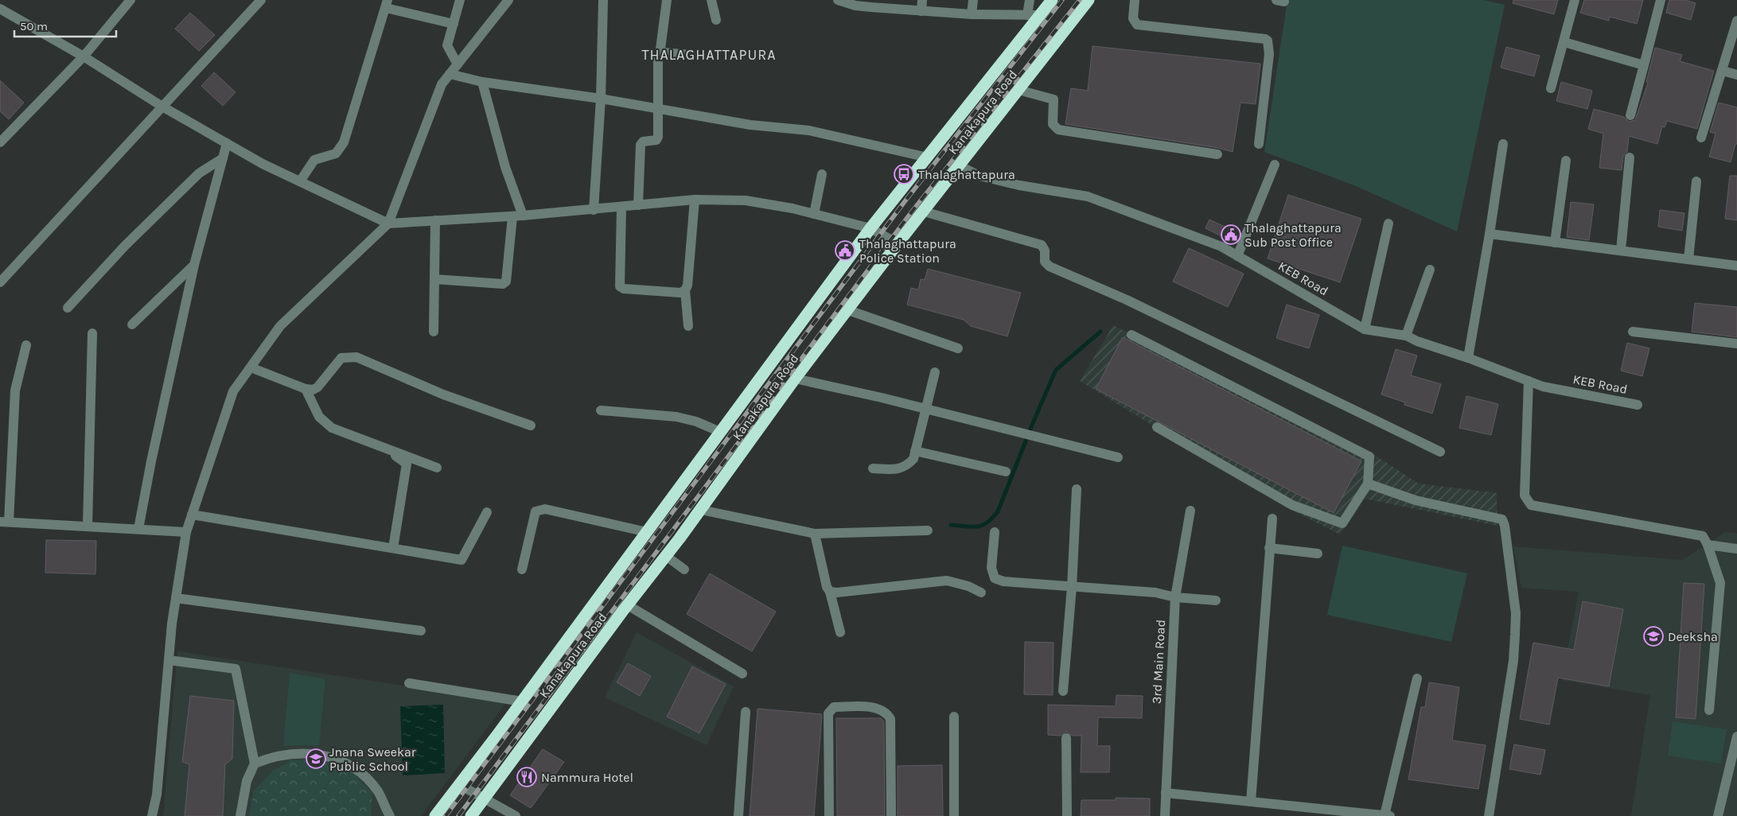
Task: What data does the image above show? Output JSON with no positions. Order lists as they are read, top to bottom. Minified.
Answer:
{"streets":{"highway":["Kanakapura Road"],"street":["KEB Road","3rd Main Road"]},"crossings":[["Kanakapura Road","KEB Road"]],"districts":["THALAGHATTAPURA"],"places":{"bus stop":["Thalaghattapura"],"public building":["Thalaghattapura Sub Post Office","Thalaghattapura Police Station"],"school or university":["Deeksha","Jnana Sweekar Public School"],"restaurant":["Nammura Hotel"]},"scale_bar":"50 m"}
